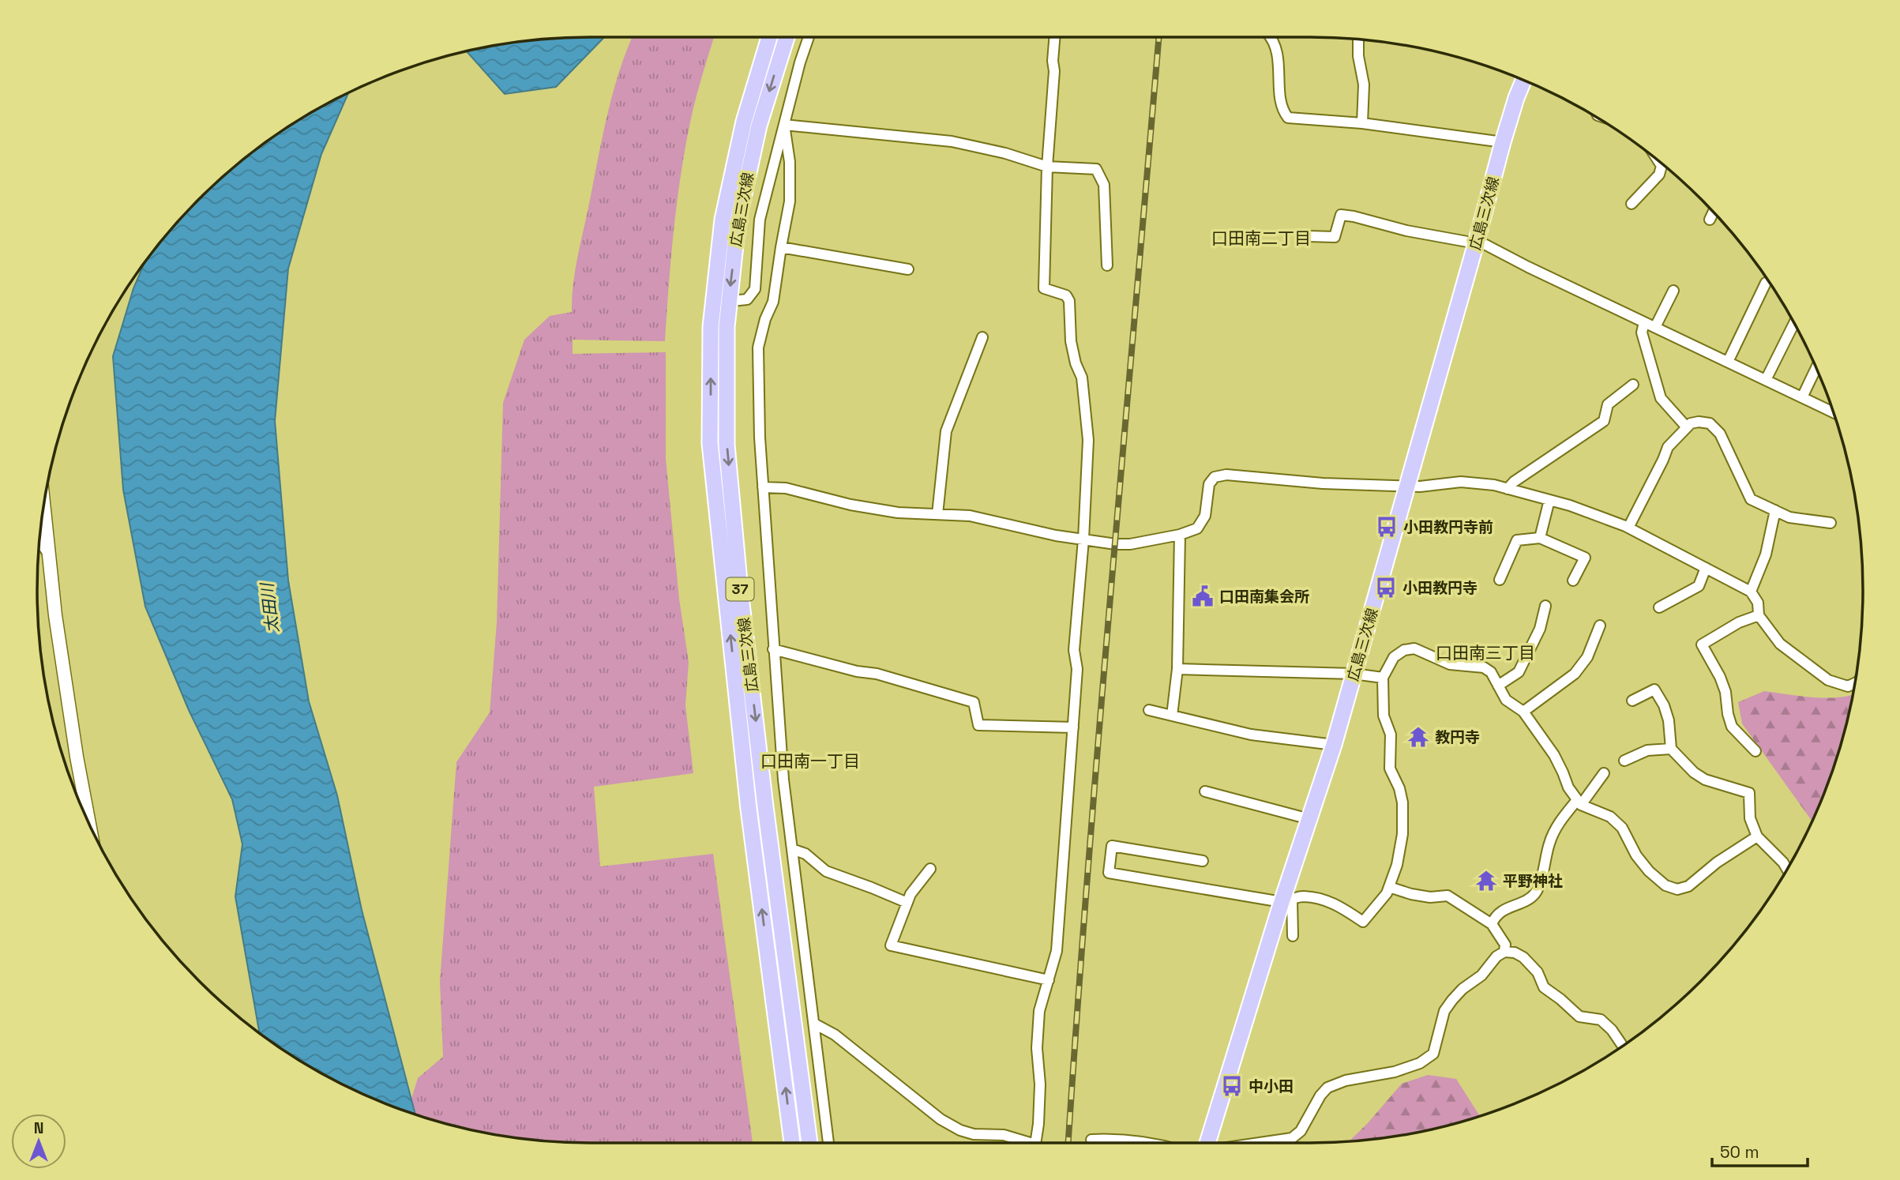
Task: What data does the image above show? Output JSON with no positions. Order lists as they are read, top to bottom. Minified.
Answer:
{"streets":{"main road":["広島三次線","37"]},"districts":["口田南二丁目","口田南三丁目","口田南一丁目"],"water":["太田川"],"places":{"bus stop":["小田教円寺前","小田教円寺","中小田"],"public building":["口田南集会所"],"temple":["教円寺","平野神社"]},"scale_bar":"50 m","north":"top"}
